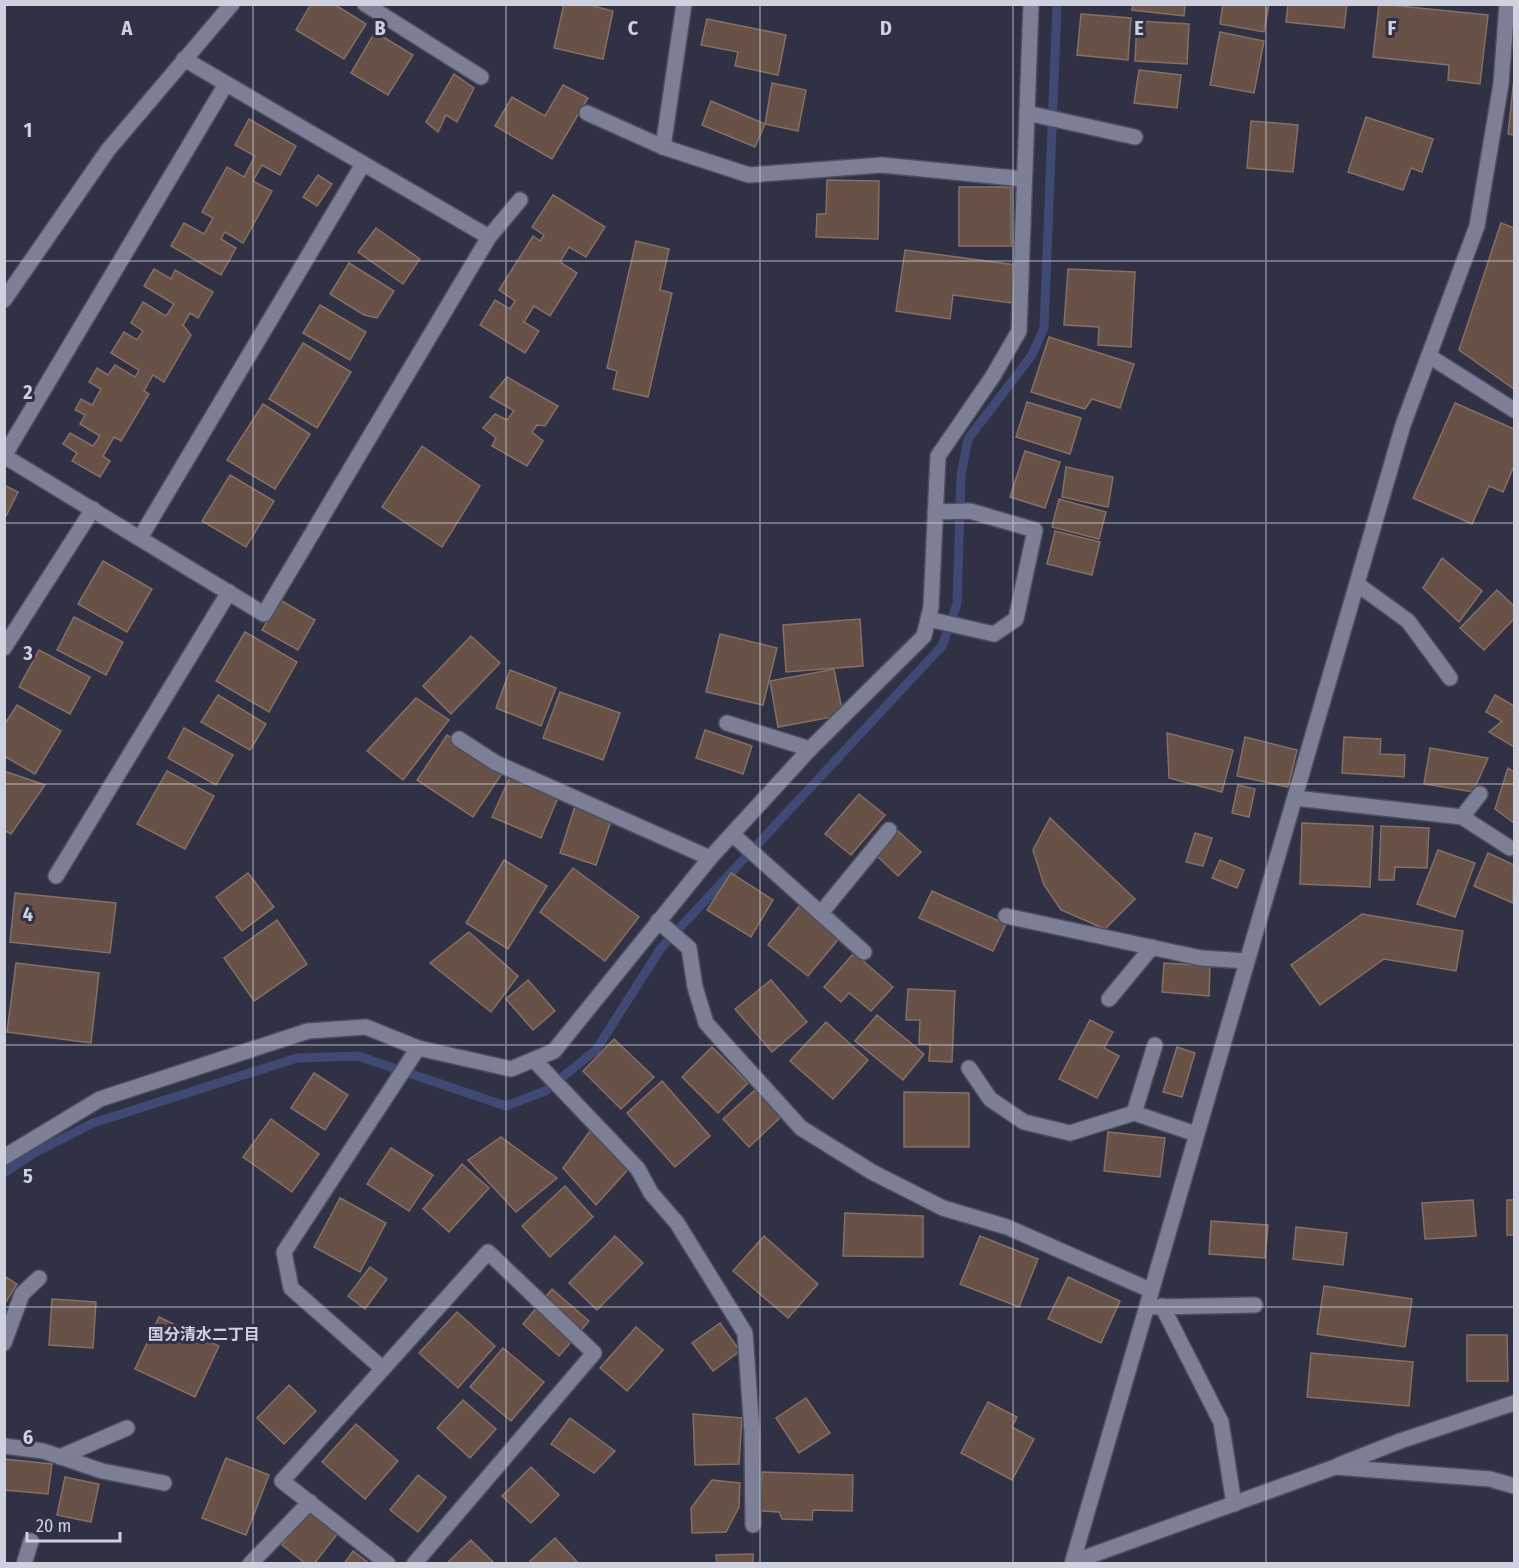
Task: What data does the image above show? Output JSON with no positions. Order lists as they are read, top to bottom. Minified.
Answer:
{"districts":["国分清水二丁目"],"scale_bar":"20 m","grid":{"columns":["A","B","C","D","E","F"],"rows":["1","2","3","4","5","6"]}}
